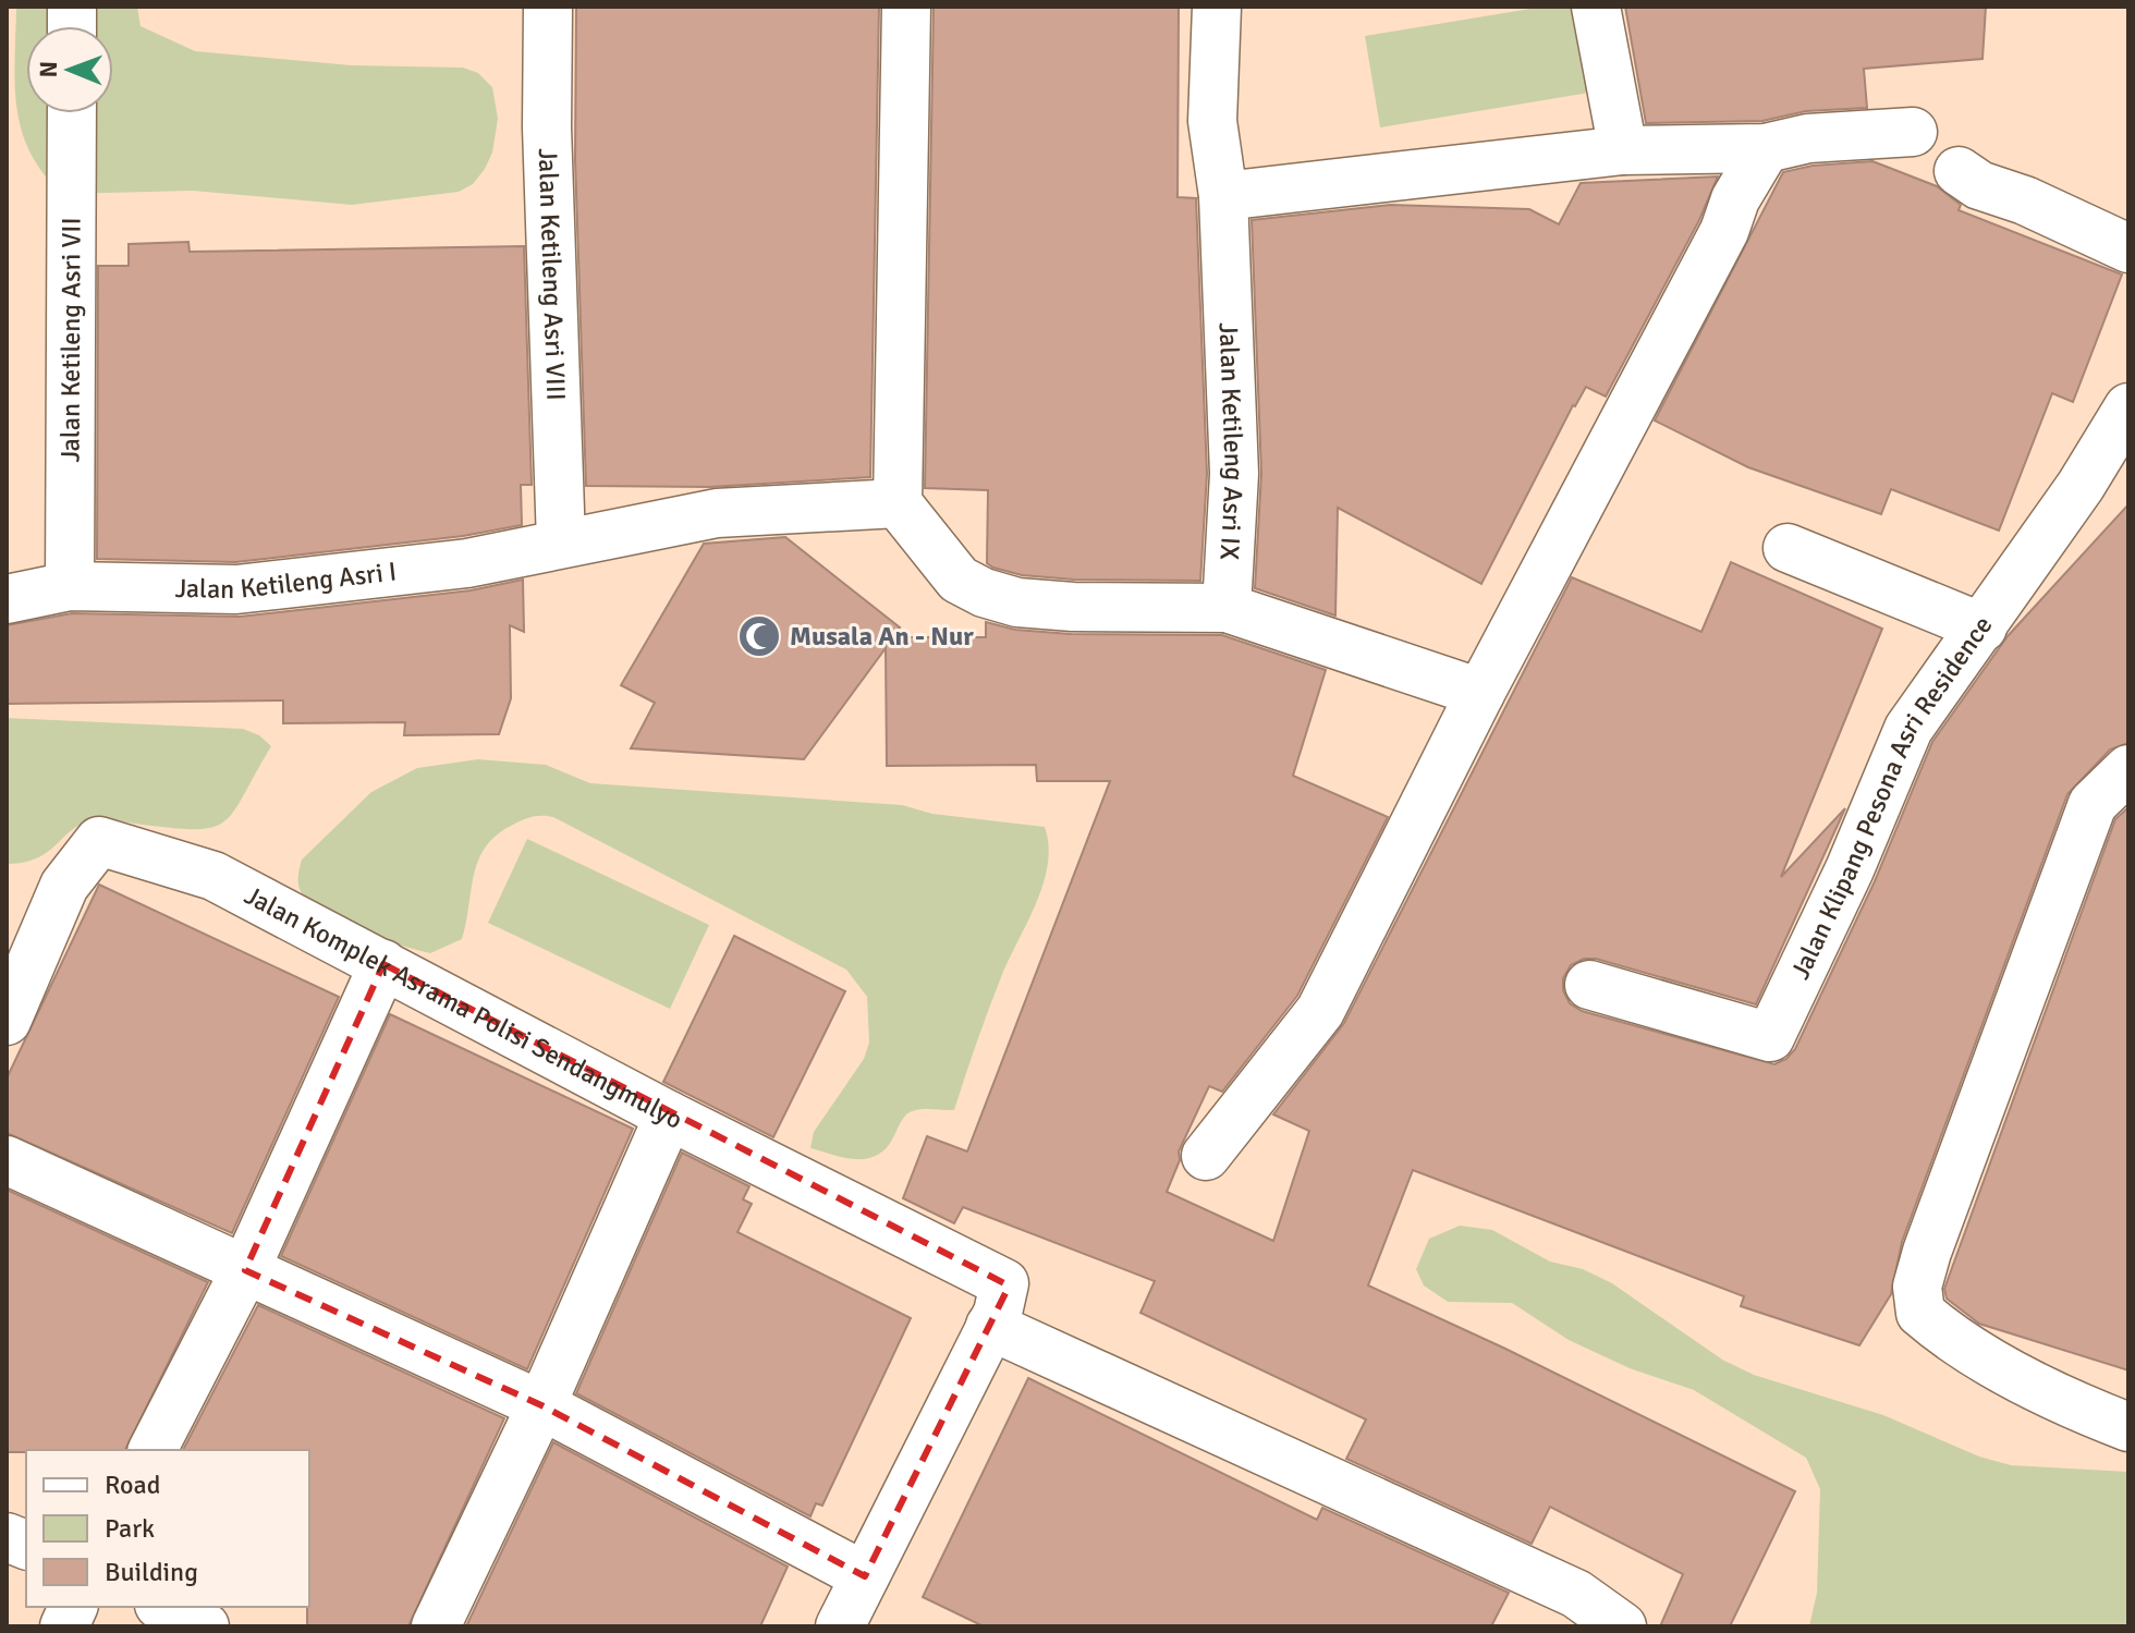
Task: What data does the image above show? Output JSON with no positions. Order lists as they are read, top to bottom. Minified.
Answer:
{"streets":{"street":["Jalan Ketileng Asri VIII","Jalan Ketileng Asri VII","Jalan Ketileng Asri IX","Jalan Ketileng Asri I","Jalan Klipang Pesona Asri Residence","Jalan Komplek Asrama Polisi Sendangmulyo"]},"crossings":[["Jalan Ketileng Asri VIII","Jalan Ketileng Asri I"],["Jalan Ketileng Asri VII","Jalan Ketileng Asri I"]],"places":{"mosque":["Musala An - Nur"]},"legend":["Road","Park","Building"],"north":"left"}
